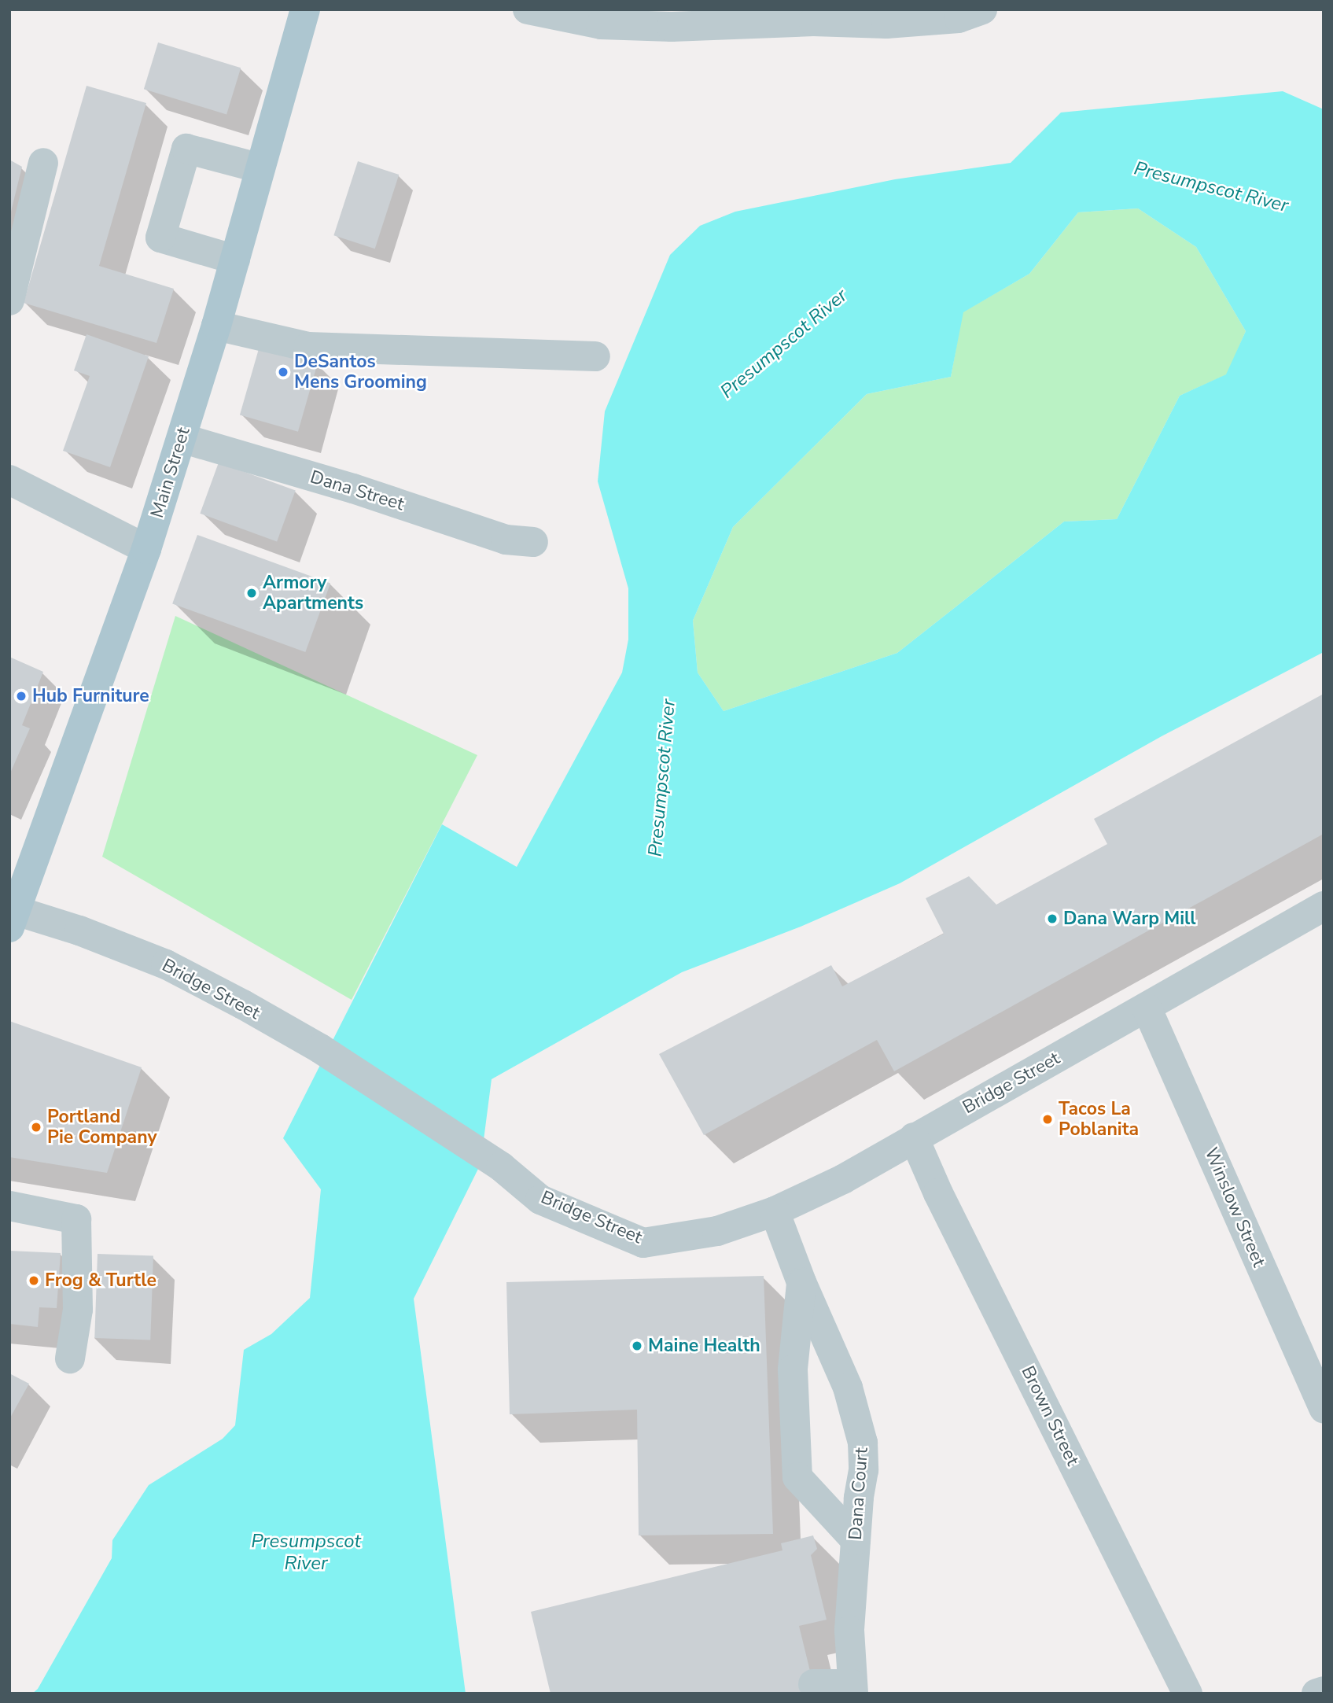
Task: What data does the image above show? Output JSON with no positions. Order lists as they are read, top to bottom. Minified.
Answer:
{"streets":{"main road":["Main Street"],"street":["Dana Street","Bridge Street","Winslow Street","Brown Street","Dana Court"]},"crossings":[["Main Street","Dana Street"],["Main Street","Bridge Street"],["Bridge Street","Winslow Street"],["Bridge Street","Brown Street"],["Bridge Street","Dana Court"]],"water":["Presumpscot River"],"places":["DeSantos Mens Grooming","Armory Apartments","Hub Furniture","Dana Warp Mill","Tacos La Poblanita","Portland Pie Company","Frog & Turtle","Maine Health"]}
